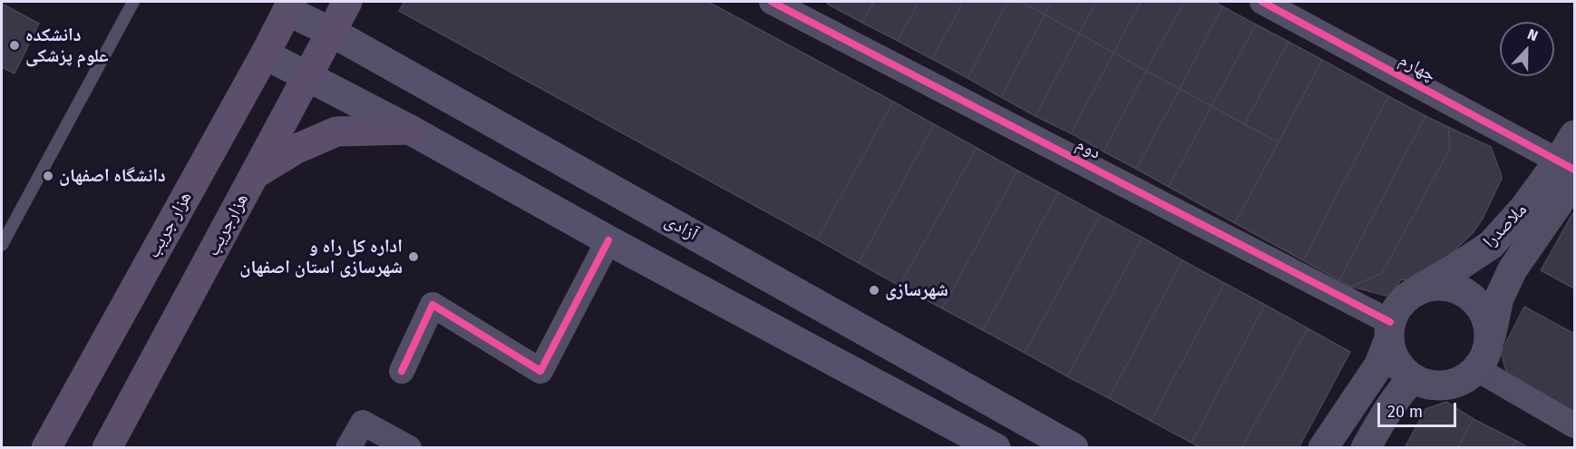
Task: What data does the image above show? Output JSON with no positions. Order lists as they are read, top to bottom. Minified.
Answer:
{"streets":{"main road":["هزار جریب","هزارجریب","آزادی"],"street":["چهارم","دوم","ملاصدرا"]},"crossings":[["چهارم","ملاصدرا"],["دوم","ملاصدرا"],["هزار جریب","آزادی"],["هزارجریب","آزادی"]],"places":["دانشکده علوم پزشکی","دانشگاه اصفهان","اداره کل راه و شهرسازی استان اصفهان","شهرسازی"],"scale_bar":"20 m","north":"top"}
